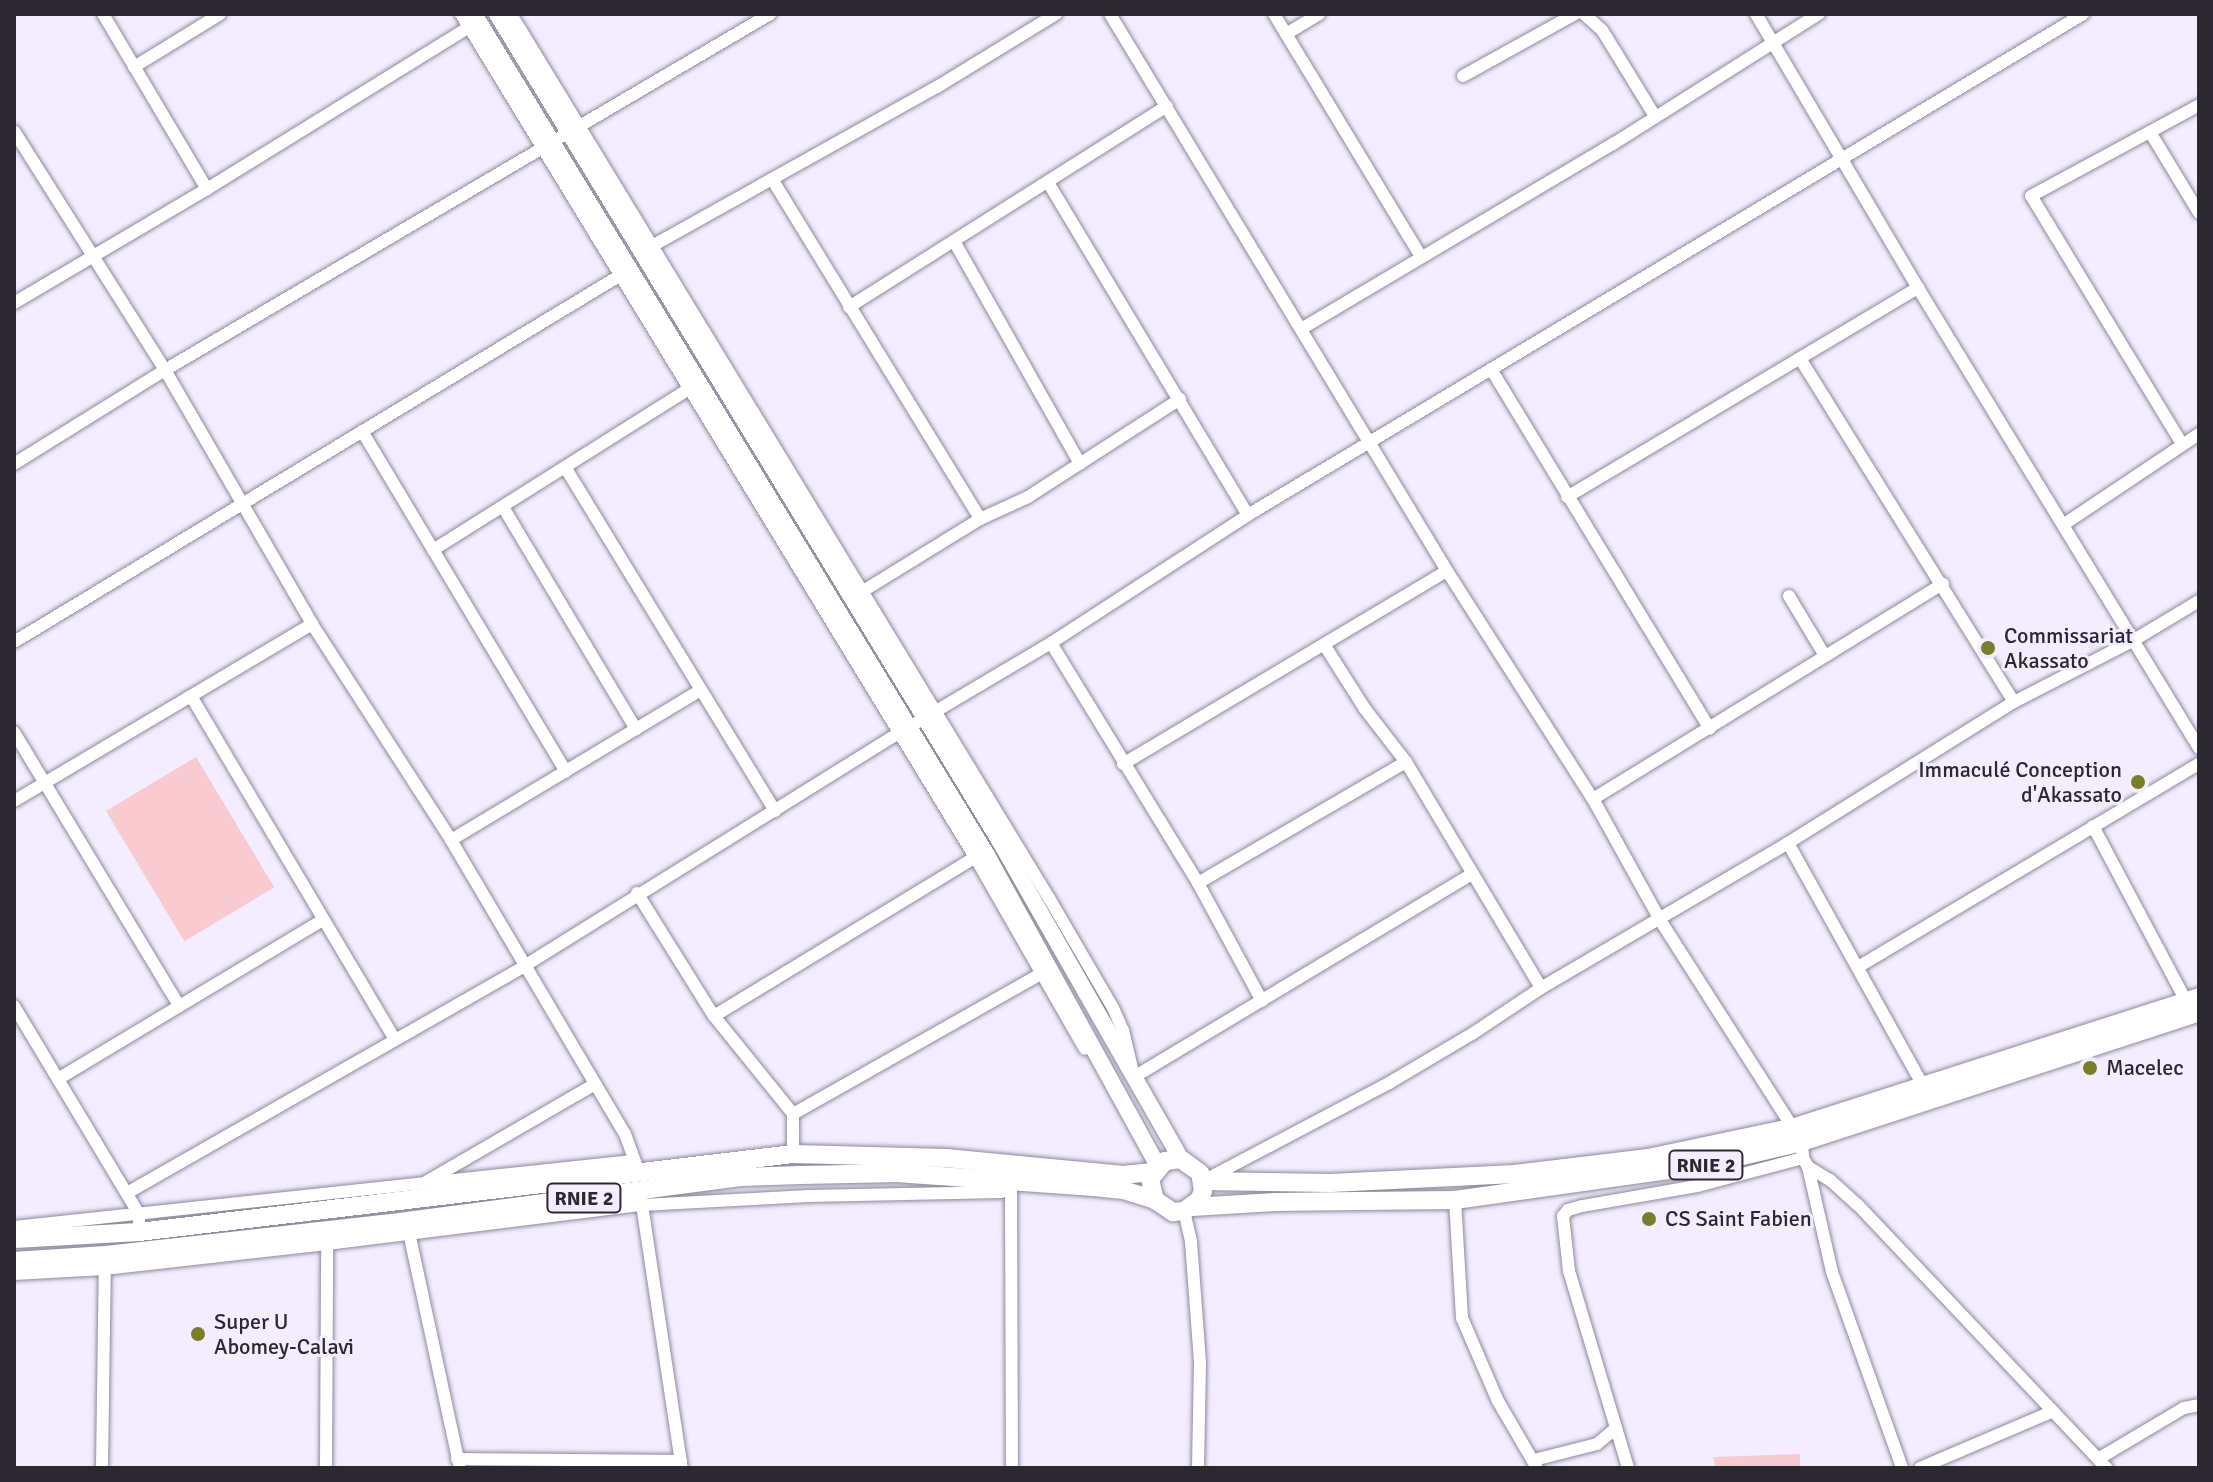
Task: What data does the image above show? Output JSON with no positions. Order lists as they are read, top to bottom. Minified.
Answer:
{"streets":{"highway":["RNIE 2"]},"places":["Commissariat Akassato","Immaculé Conception d'Akassato","Macelec","CS Saint Fabien","Super U Abomey-Calavi"]}
